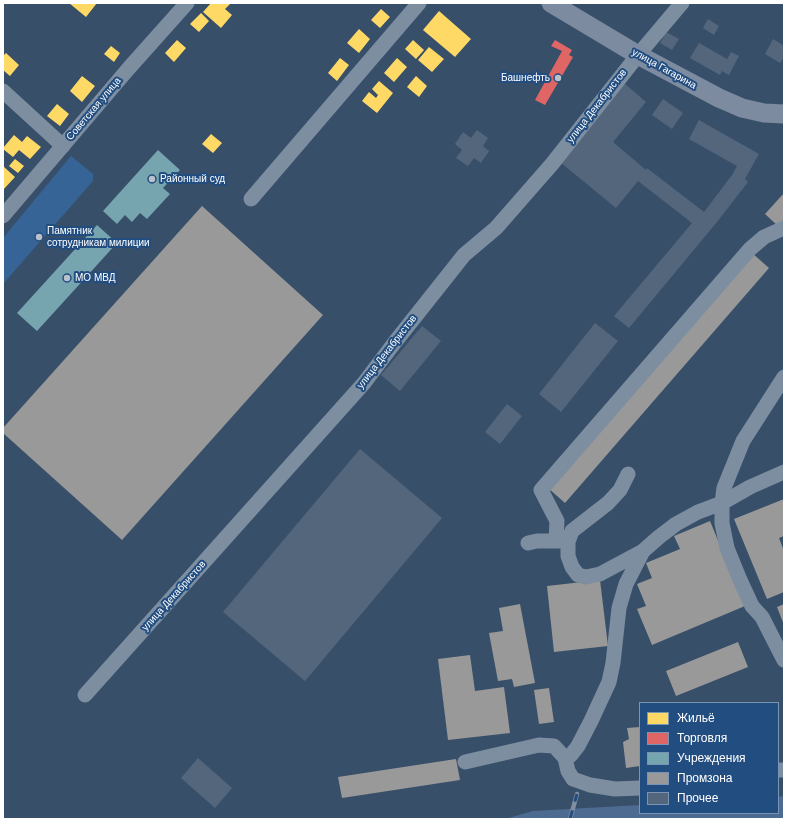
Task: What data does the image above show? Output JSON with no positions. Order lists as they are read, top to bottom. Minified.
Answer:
{"streets":{"main road":["улица Гагарина"],"street":["улица Декабристов","Советская улица"]},"crossings":[["улица Гагарина","улица Декабристов"]],"places":["Башнефть","Районный суд","Памятник сотрудникам милиции","МО МВД"],"legend":["Жильё","Торговля","Учреждения","Промзона","Прочее"]}
